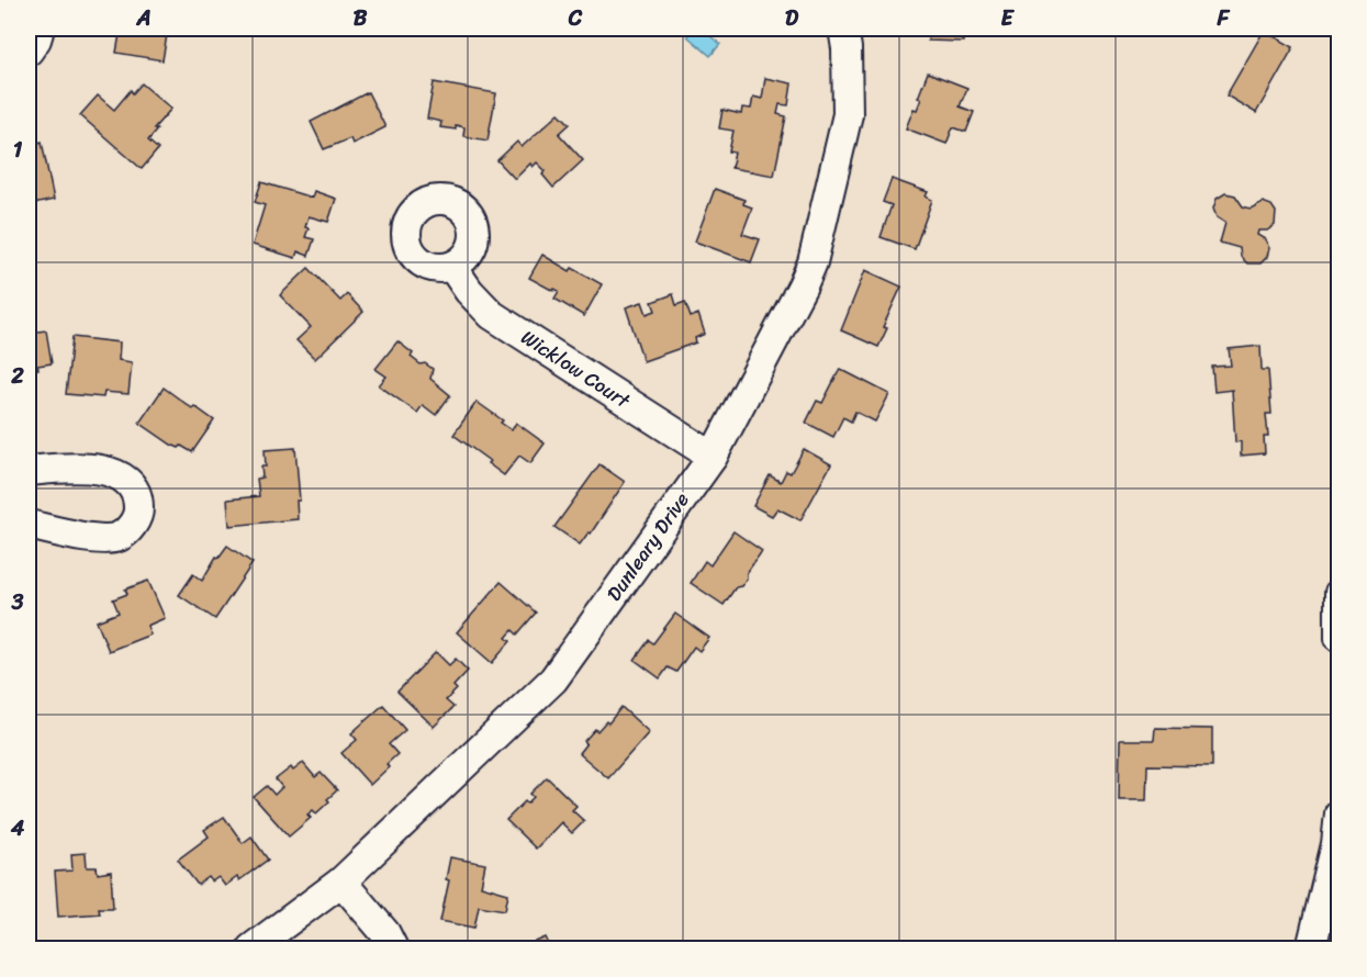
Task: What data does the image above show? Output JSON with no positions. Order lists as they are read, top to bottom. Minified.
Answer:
{"streets":{"street":["Wicklow Court","Dunleary Drive"]},"crossings":[["Wicklow Court","Dunleary Drive"]],"grid":{"columns":["A","B","C","D","E","F"],"rows":["1","2","3","4"]}}
